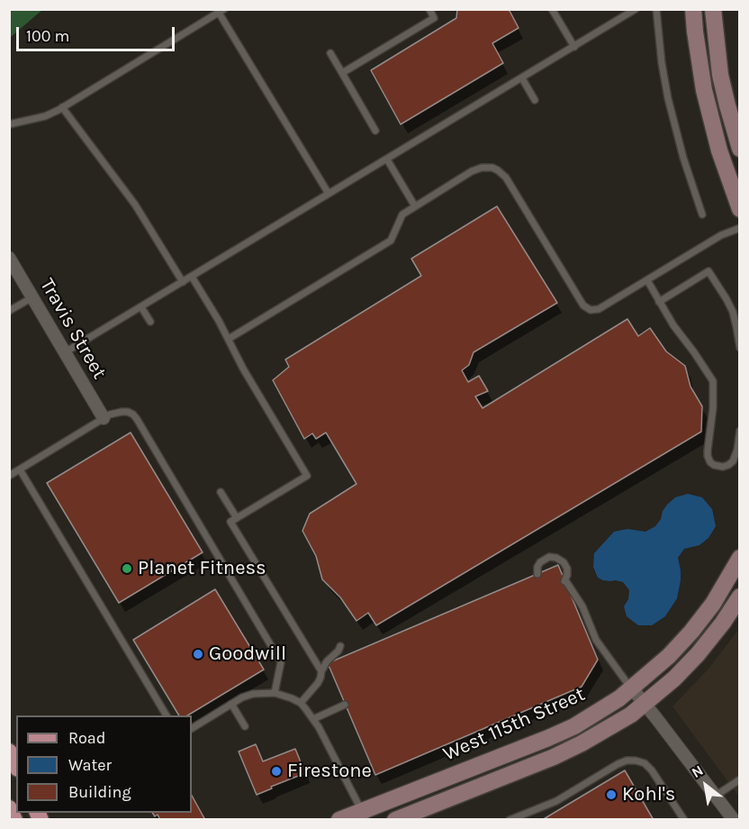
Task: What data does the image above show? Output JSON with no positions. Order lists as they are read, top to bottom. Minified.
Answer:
{"streets":{"street":["Travis Street","West 115th Street"]},"places":["Planet Fitness","Goodwill","Firestone","Kohl's"],"legend":["Road","Water","Building"],"scale_bar":"100 m","north":"top left"}
